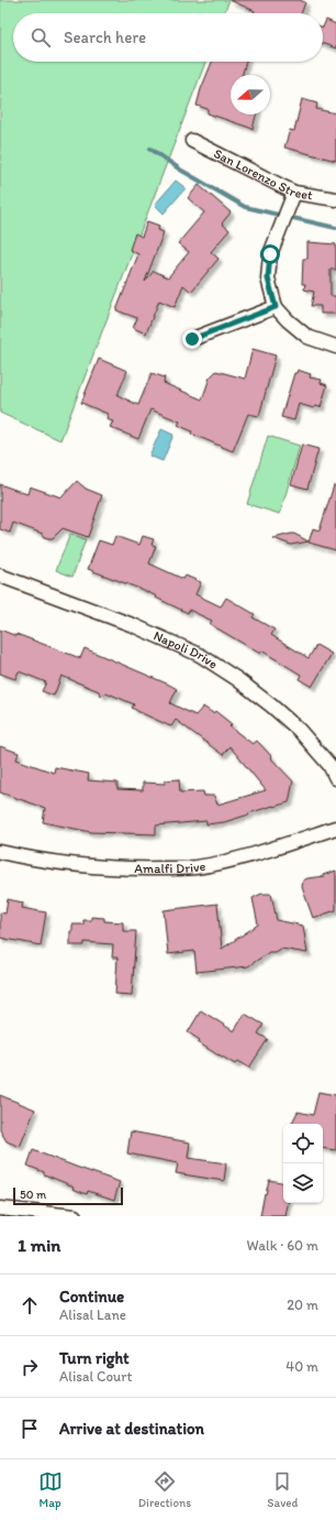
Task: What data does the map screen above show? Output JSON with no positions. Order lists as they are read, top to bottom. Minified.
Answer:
{"streets":{"street":["San Lorenzo Street","Napoli Drive","Amalfi Drive"]},"scale_bar":"50 m","north":"left","page":{"search":"Search here","scale":"50 m","heading":["1 min","Walk · 60 m"],"list":[["Continue","Alisal Lane","20 m"],["Turn right","Alisal Court","40 m"],"Arrive at destination"],"nav":["Map","Directions","Saved"]}}
